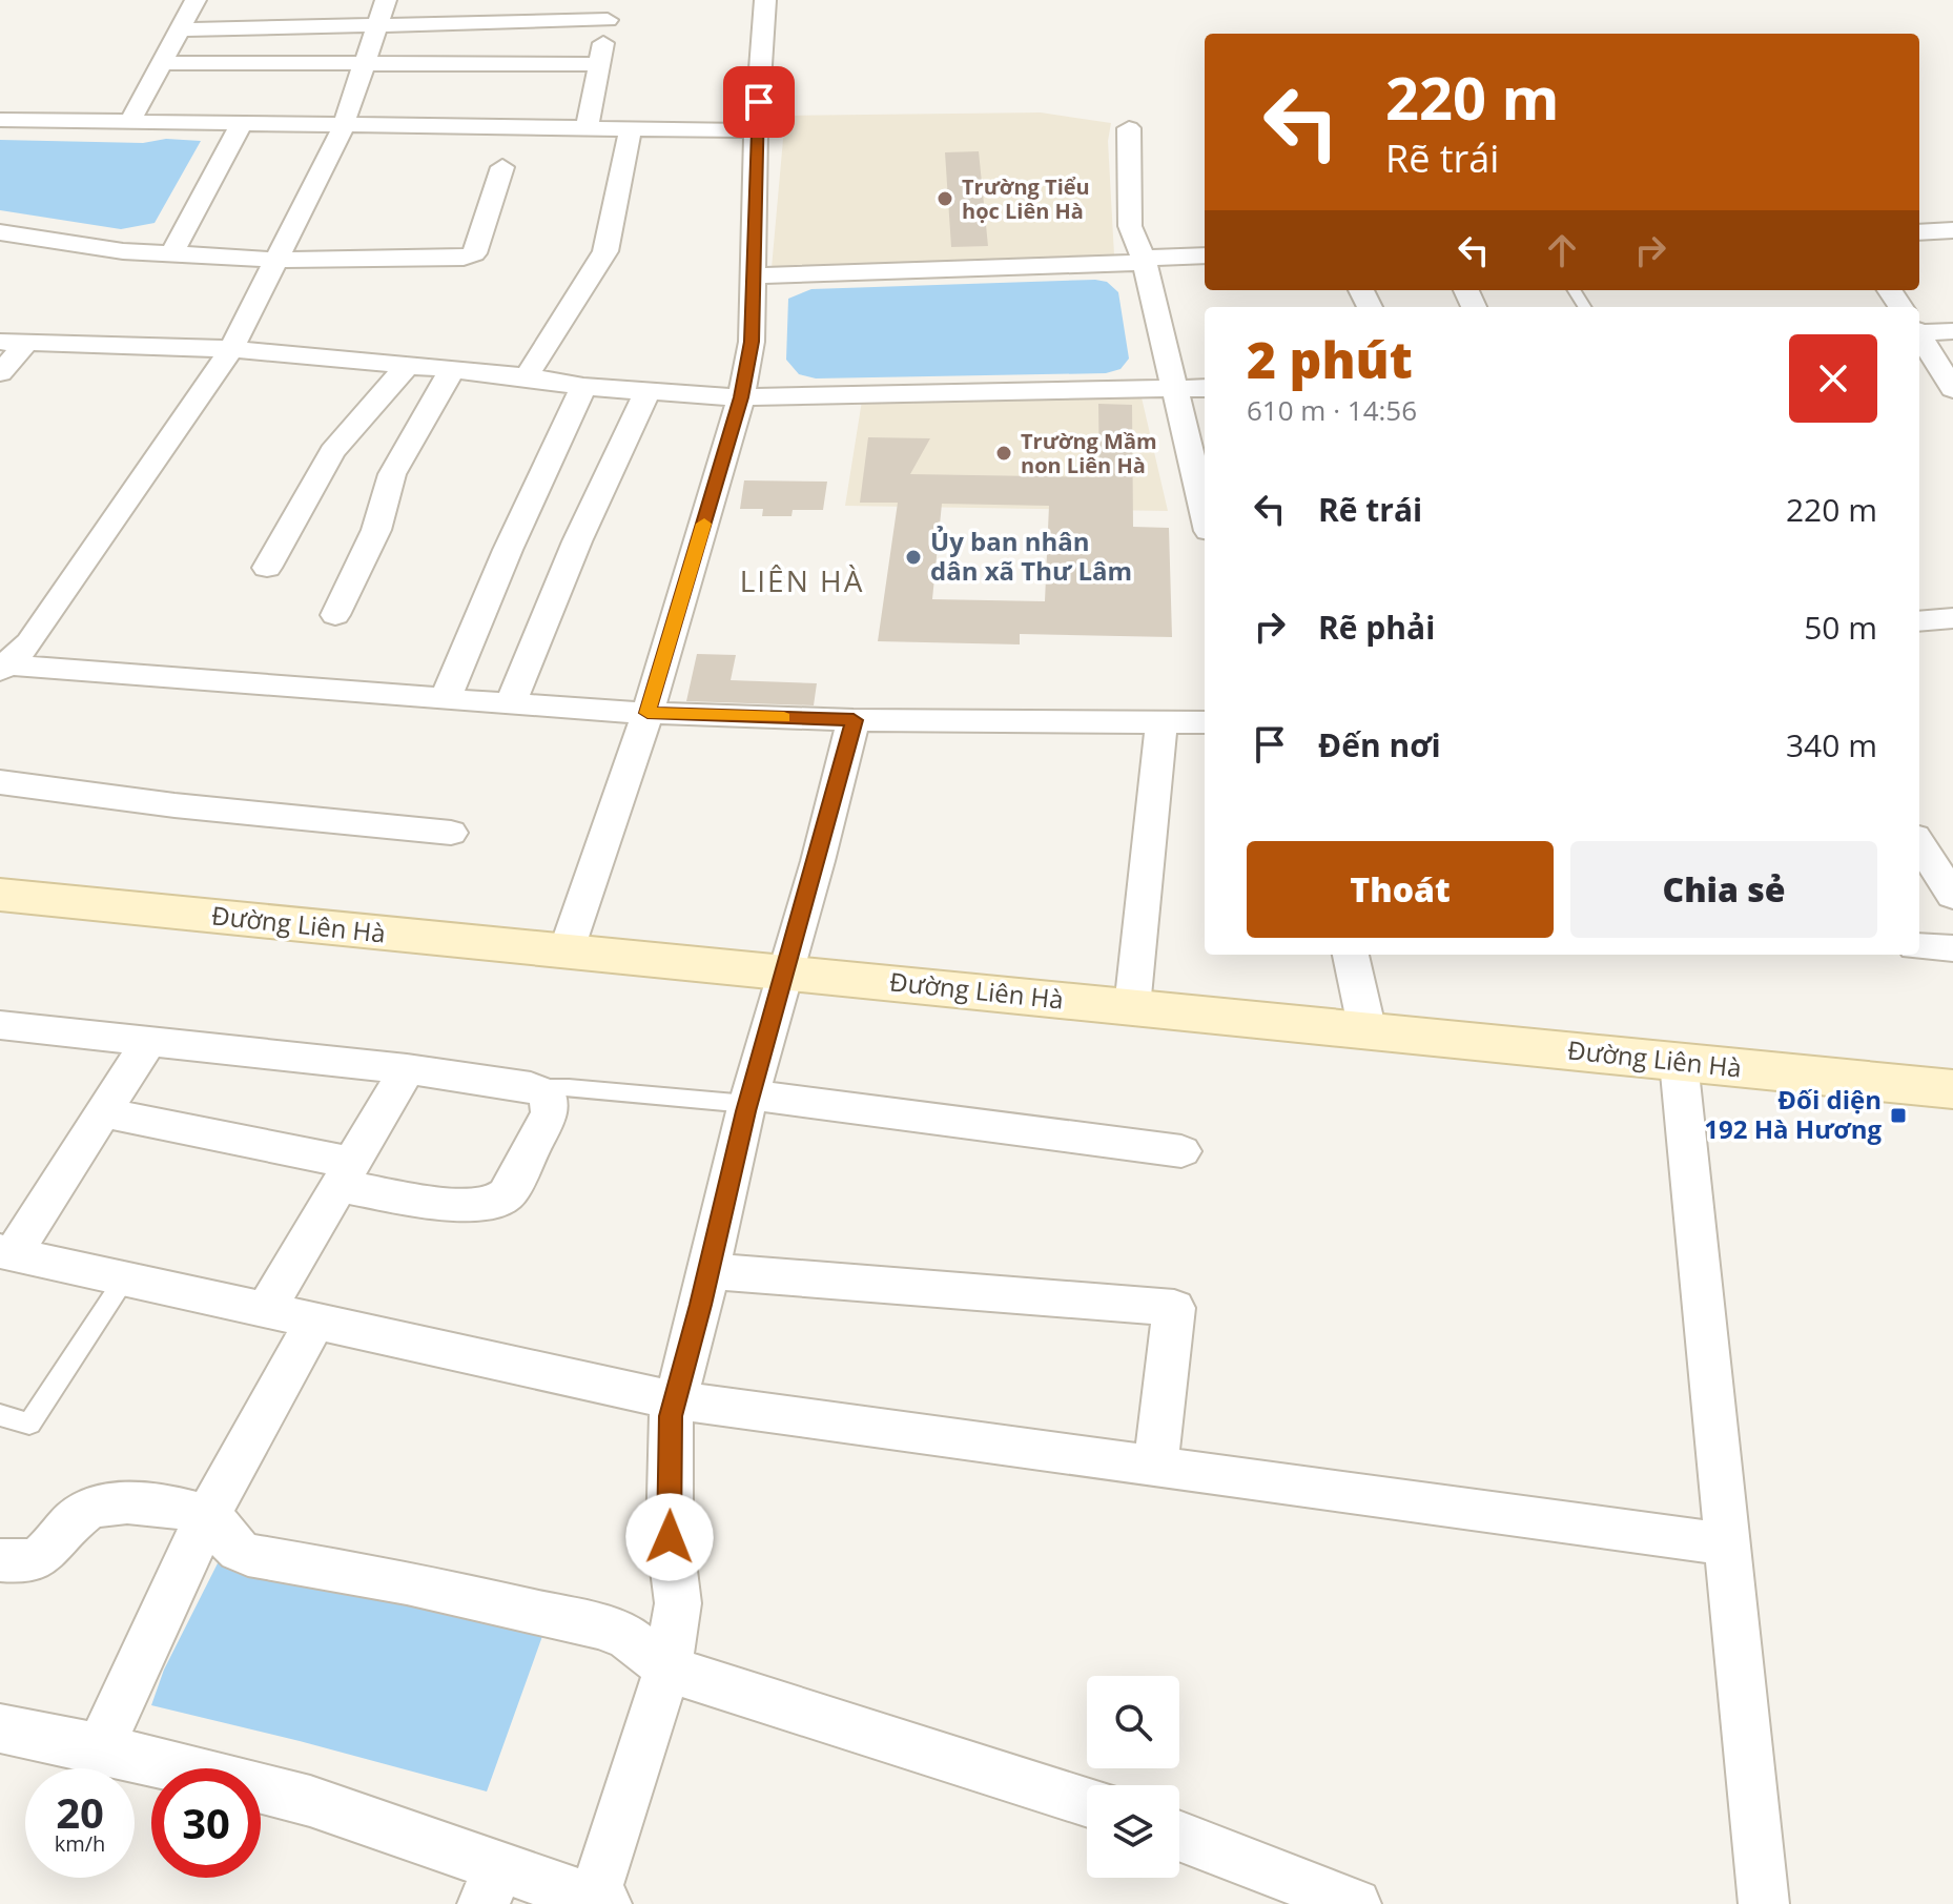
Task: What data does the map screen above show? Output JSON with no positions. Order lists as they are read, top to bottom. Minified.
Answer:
{"streets":{"main road":["Đường Liên Hà"]},"districts":["LIÊN HÀ"],"places":{"other":["Trường Tiểu học Liên Hà","Trường Mầm non Liên Hà","Ủy ban nhân dân xã Thư Lâm"],"transit":["Đối diện 192 Hà Hương"]},"page":{"turn":["220 m","Rẽ trái"],"heading":["2 phút","610 m · 14:56"],"list":[{"name":"Rẽ trái","value":"220 m"},{"name":"Rẽ phải","value":"50 m"},{"name":"Đến nơi","value":"340 m"}],"buttons":["Thoát","Chia sẻ"],"speed":"20 km/h","limit":"30"}}
